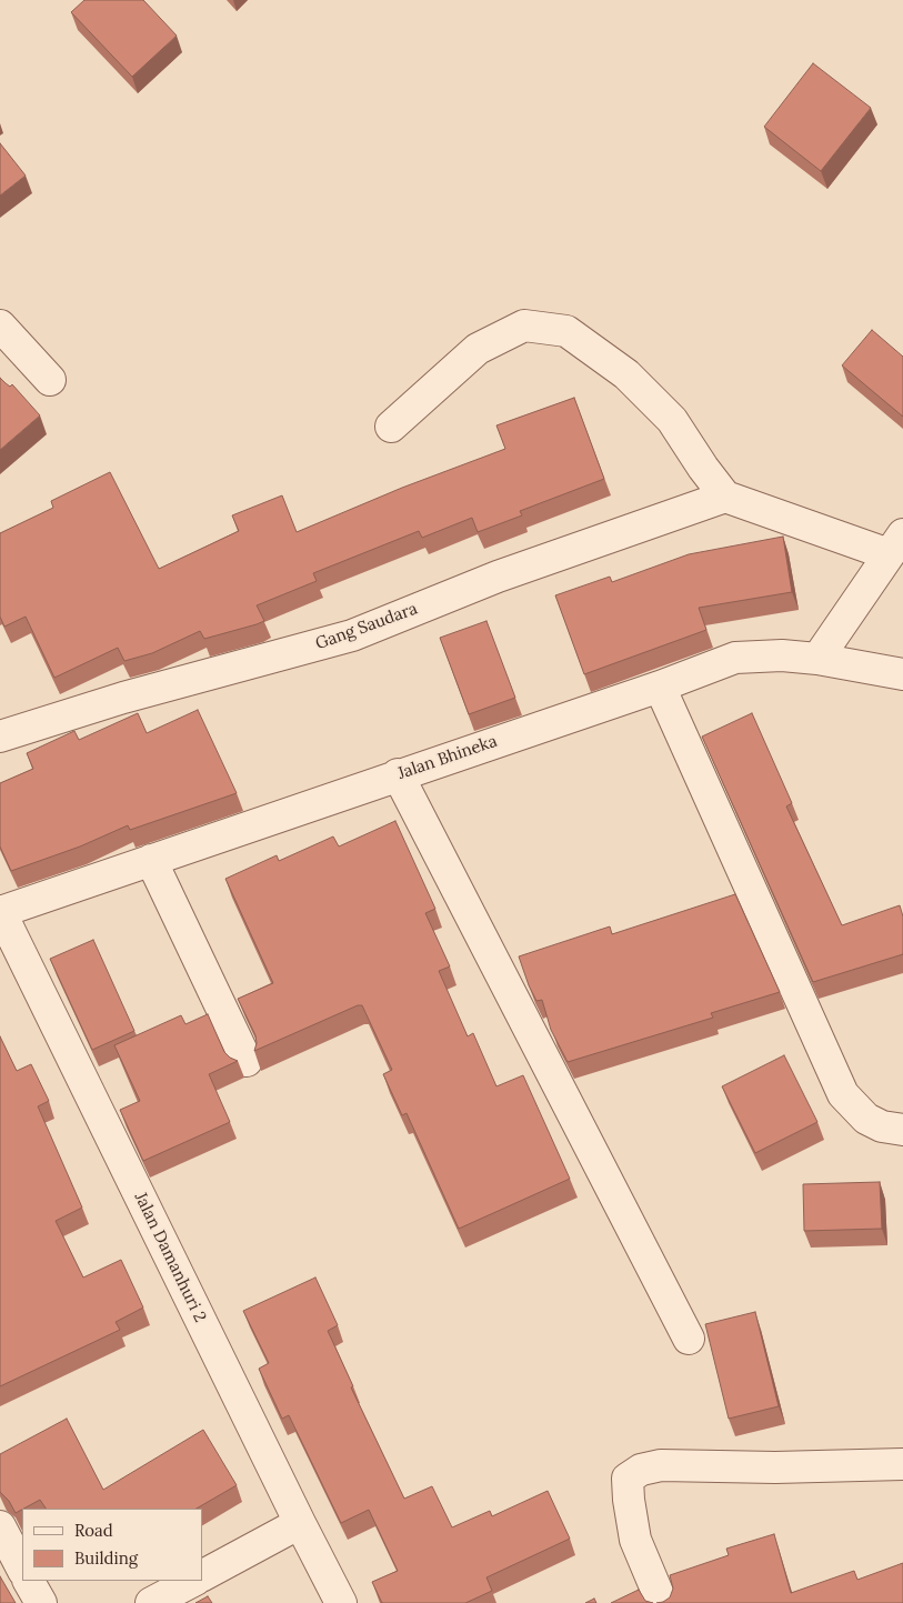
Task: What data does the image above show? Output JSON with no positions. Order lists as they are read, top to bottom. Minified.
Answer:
{"streets":{"street":["Gang Saudara","Jalan Bhineka","Jalan Damanhuri 2"]},"crossings":[["Jalan Bhineka","Jalan Damanhuri 2"]],"legend":["Road","Building"]}
